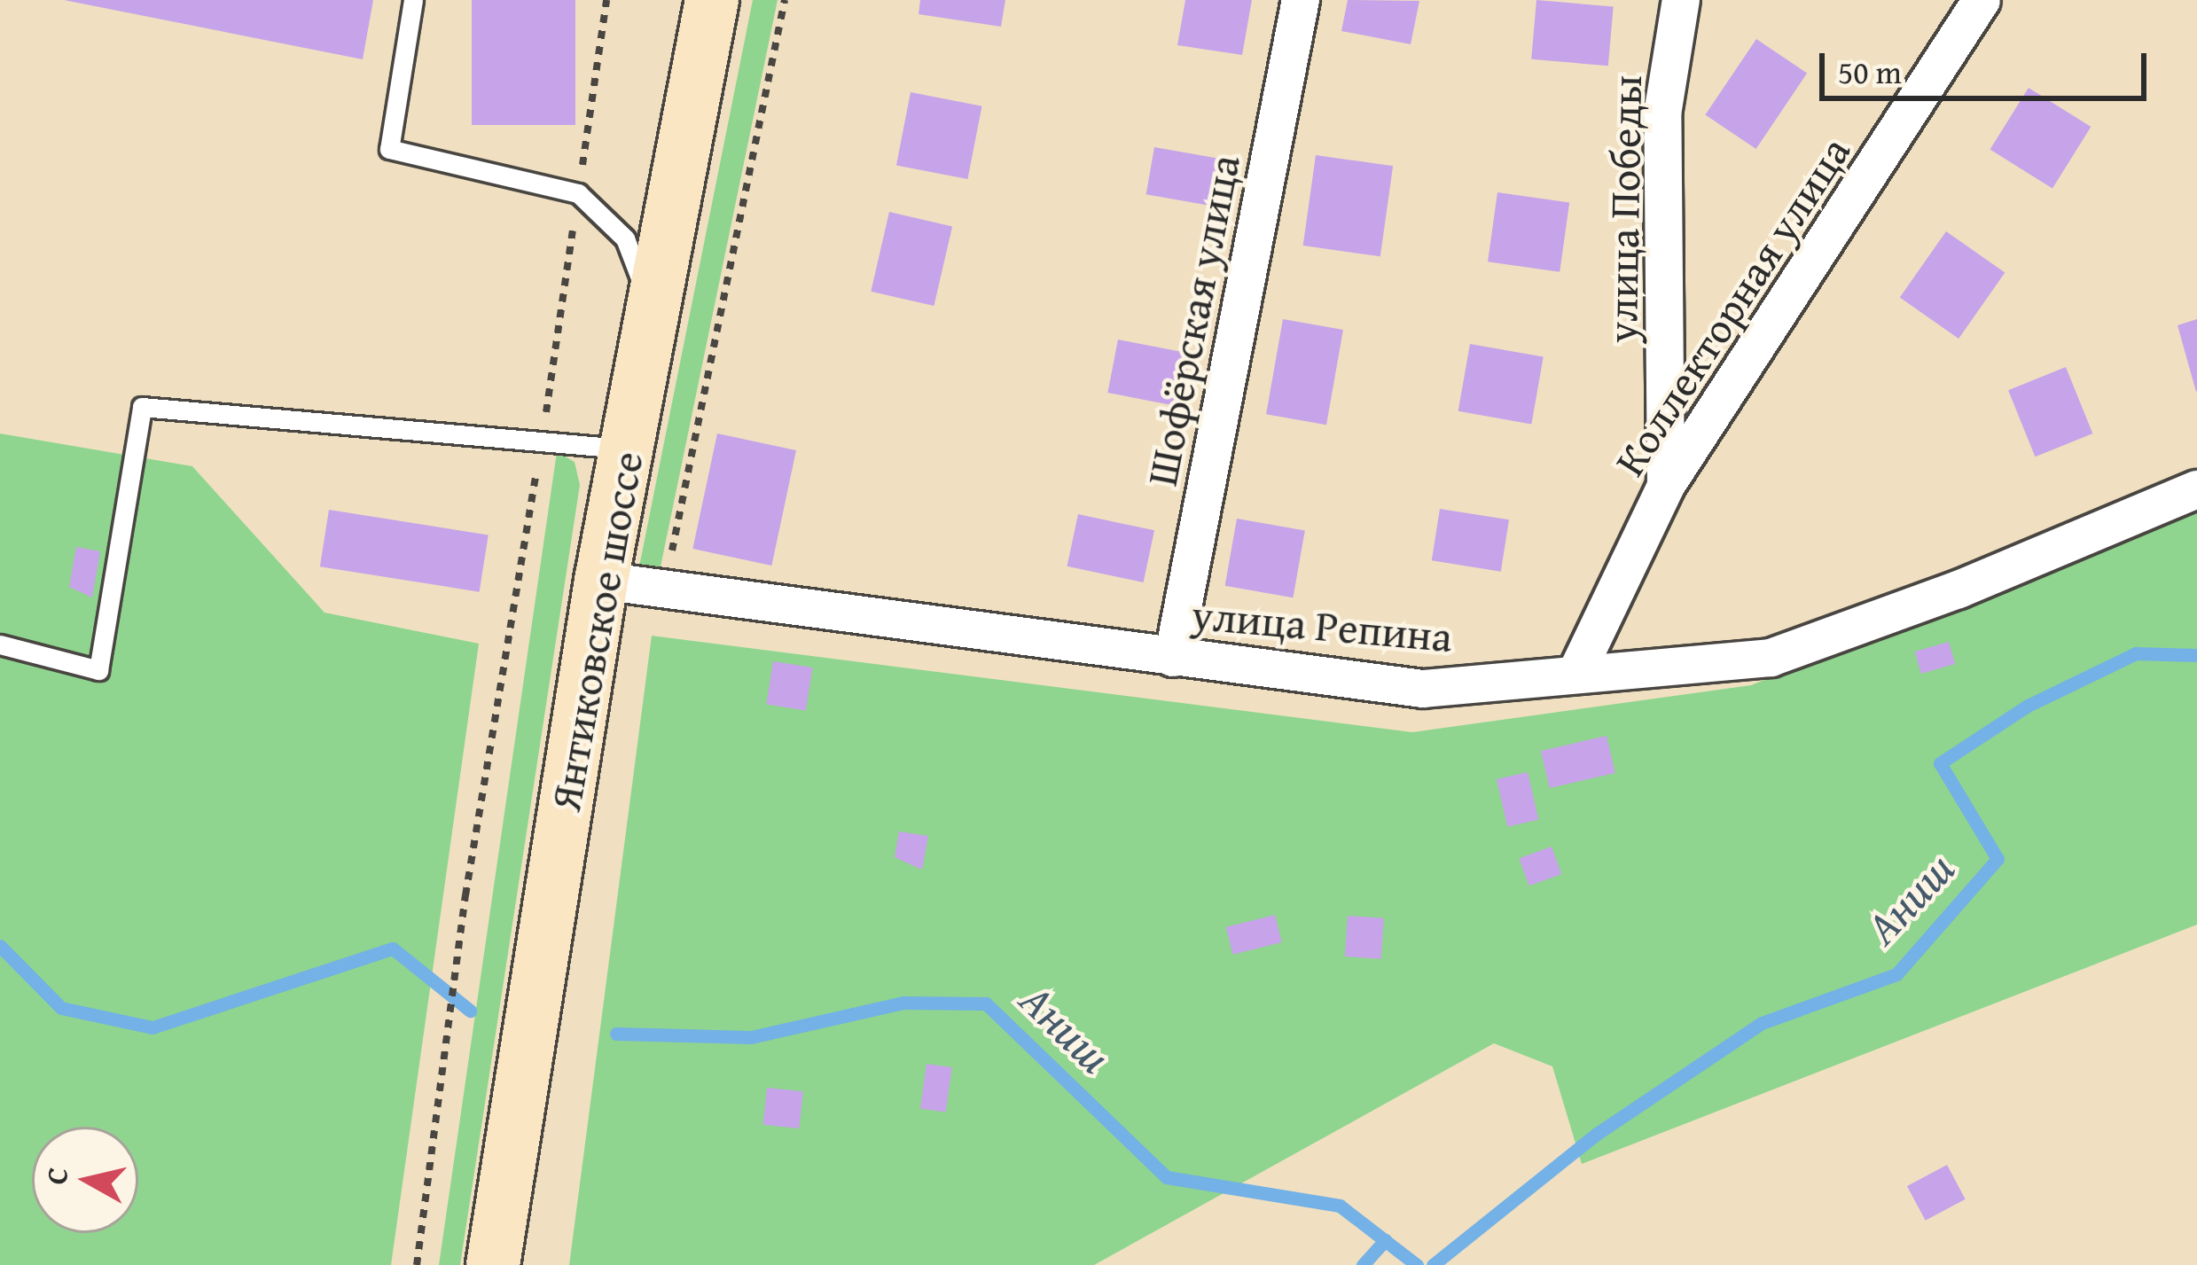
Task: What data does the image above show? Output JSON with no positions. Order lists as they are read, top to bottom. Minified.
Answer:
{"streets":{"main road":["Янтиковское шоссе"],"street":["улица Победы","Коллекторная улица","Шофёрская улица","улица Репина"]},"crossings":[["улица Победы","Коллекторная улица"],["Коллекторная улица","улица Репина"],["Шофёрская улица","улица Репина"],["улица Репина","Янтиковское шоссе"]],"water":["Аниш"],"scale_bar":"50 m","north":"left"}
